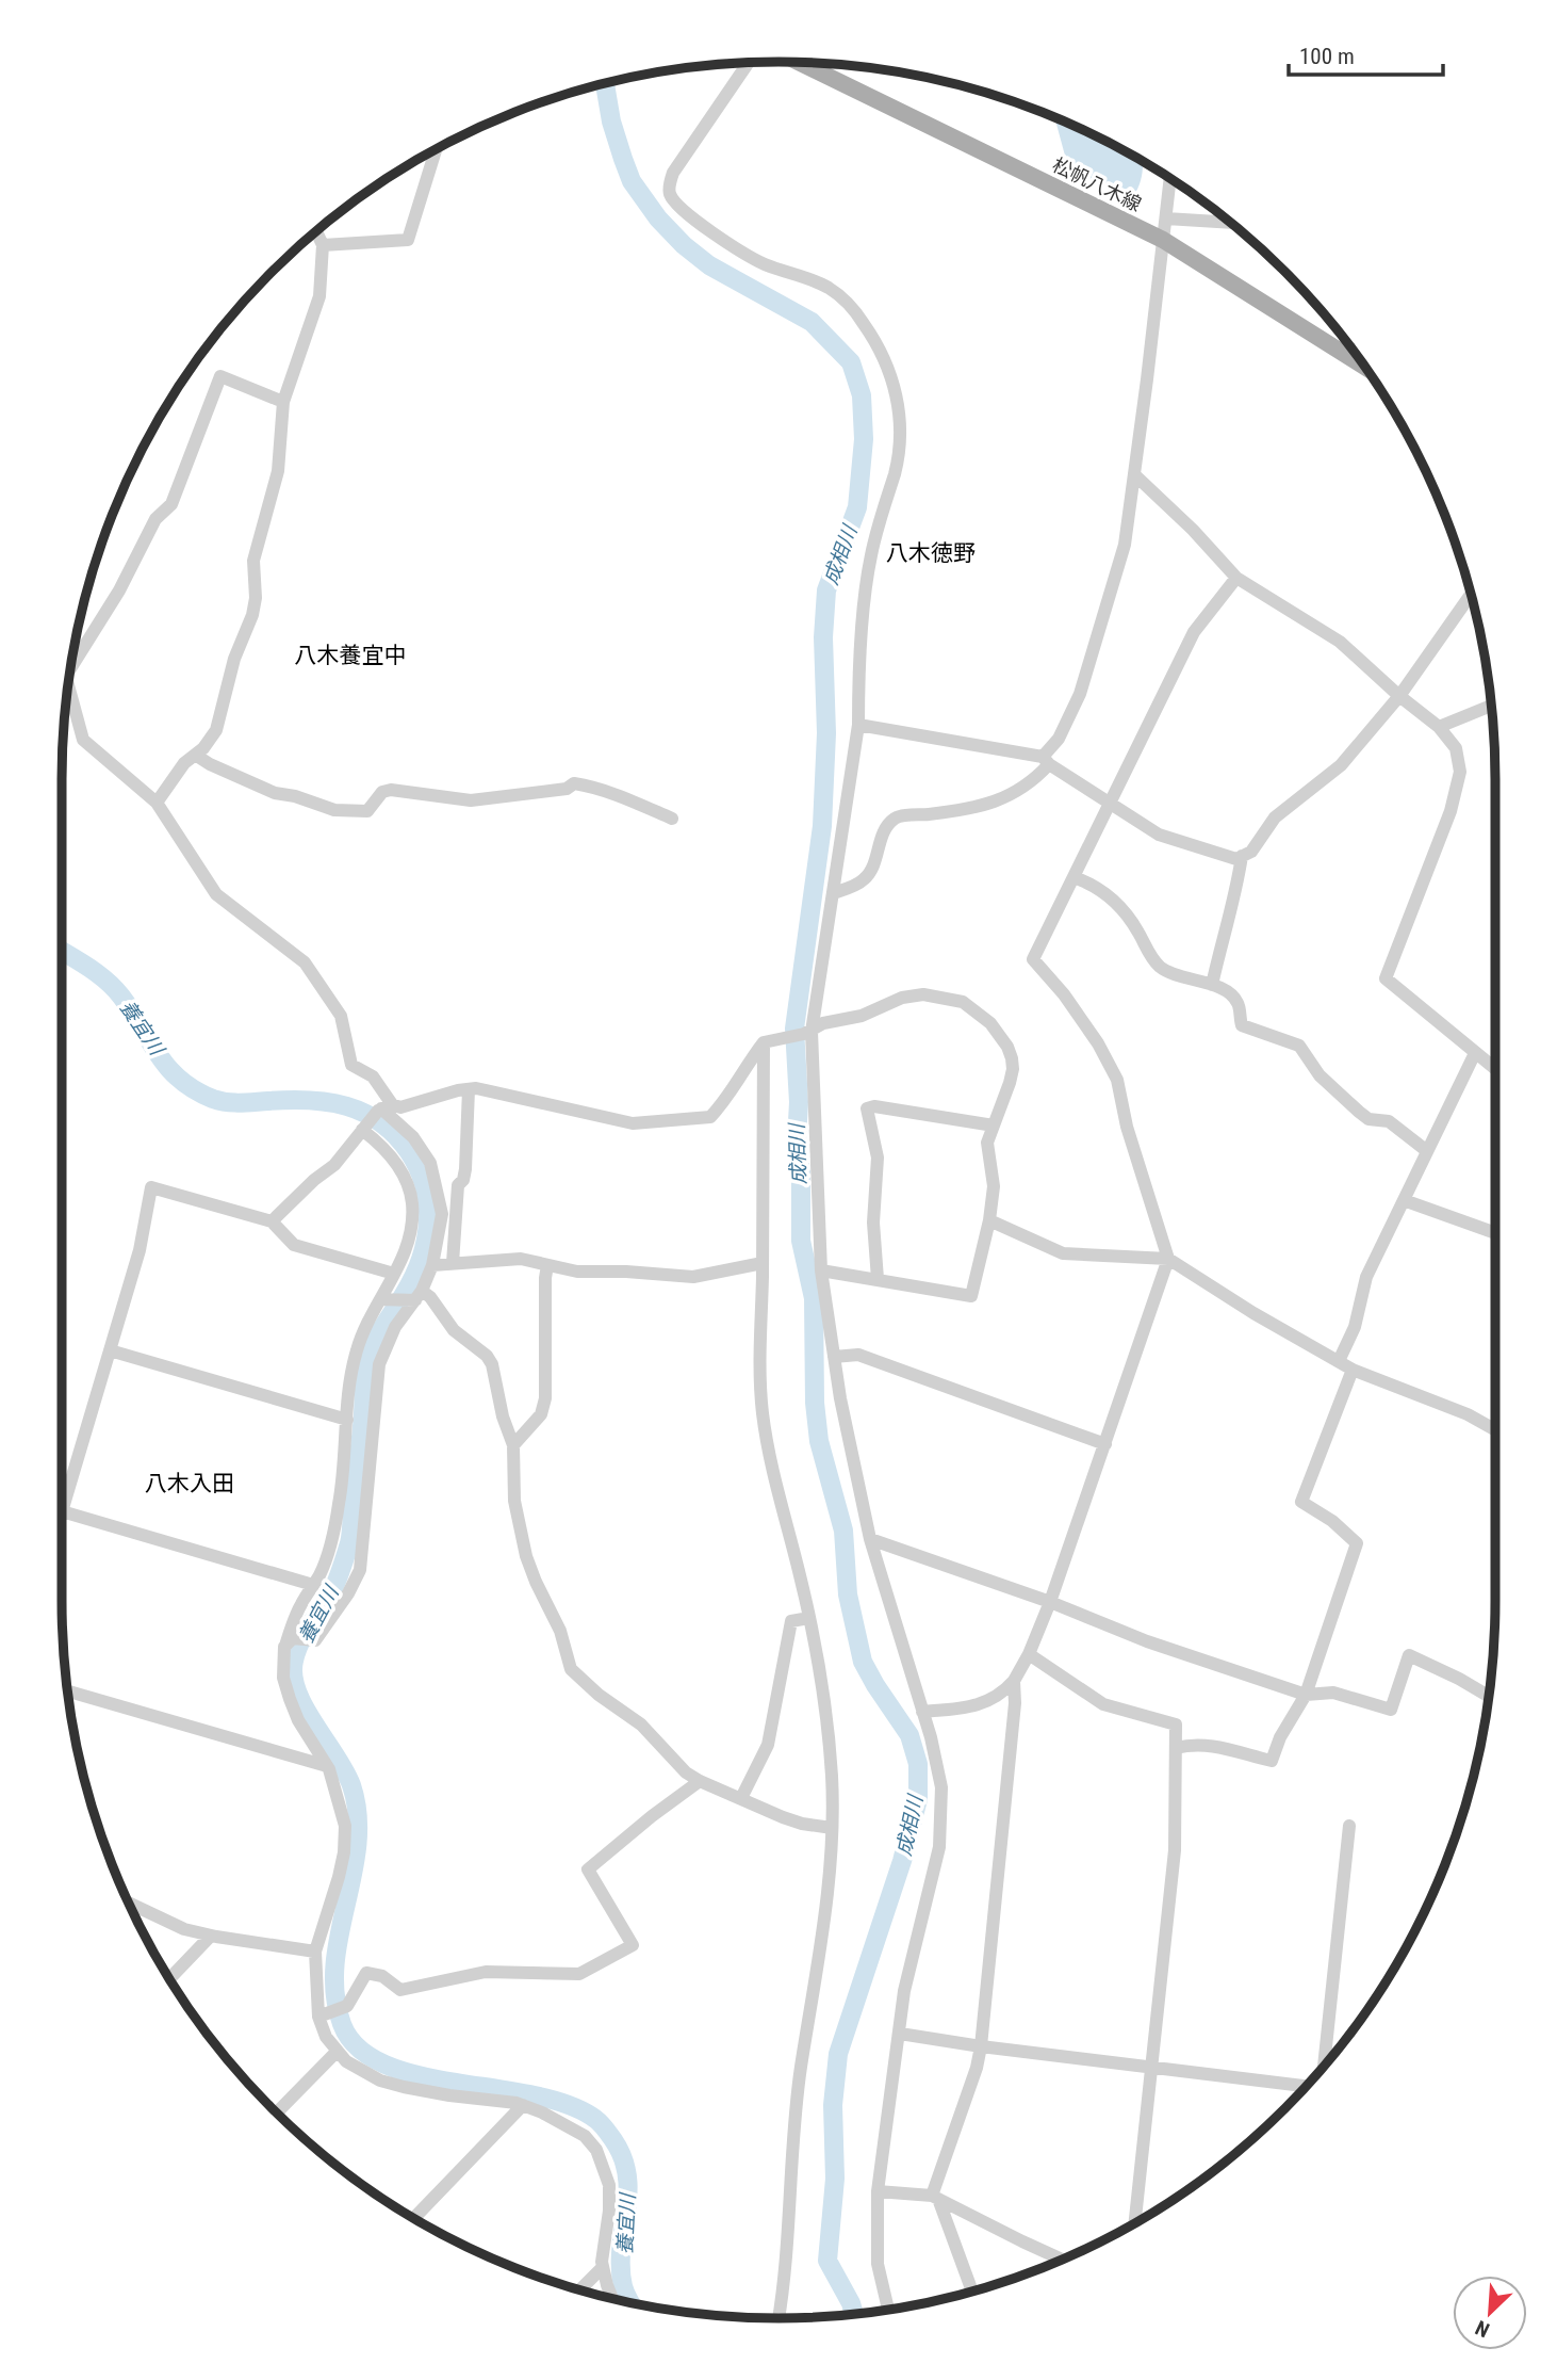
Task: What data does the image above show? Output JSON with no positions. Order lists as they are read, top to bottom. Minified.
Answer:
{"streets":{"main road":["松帆八木線"]},"districts":["八木徳野","八木養宜中","八木入田"],"water":["成相川","養宜川"],"scale_bar":"100 m","north":"bottom left"}
